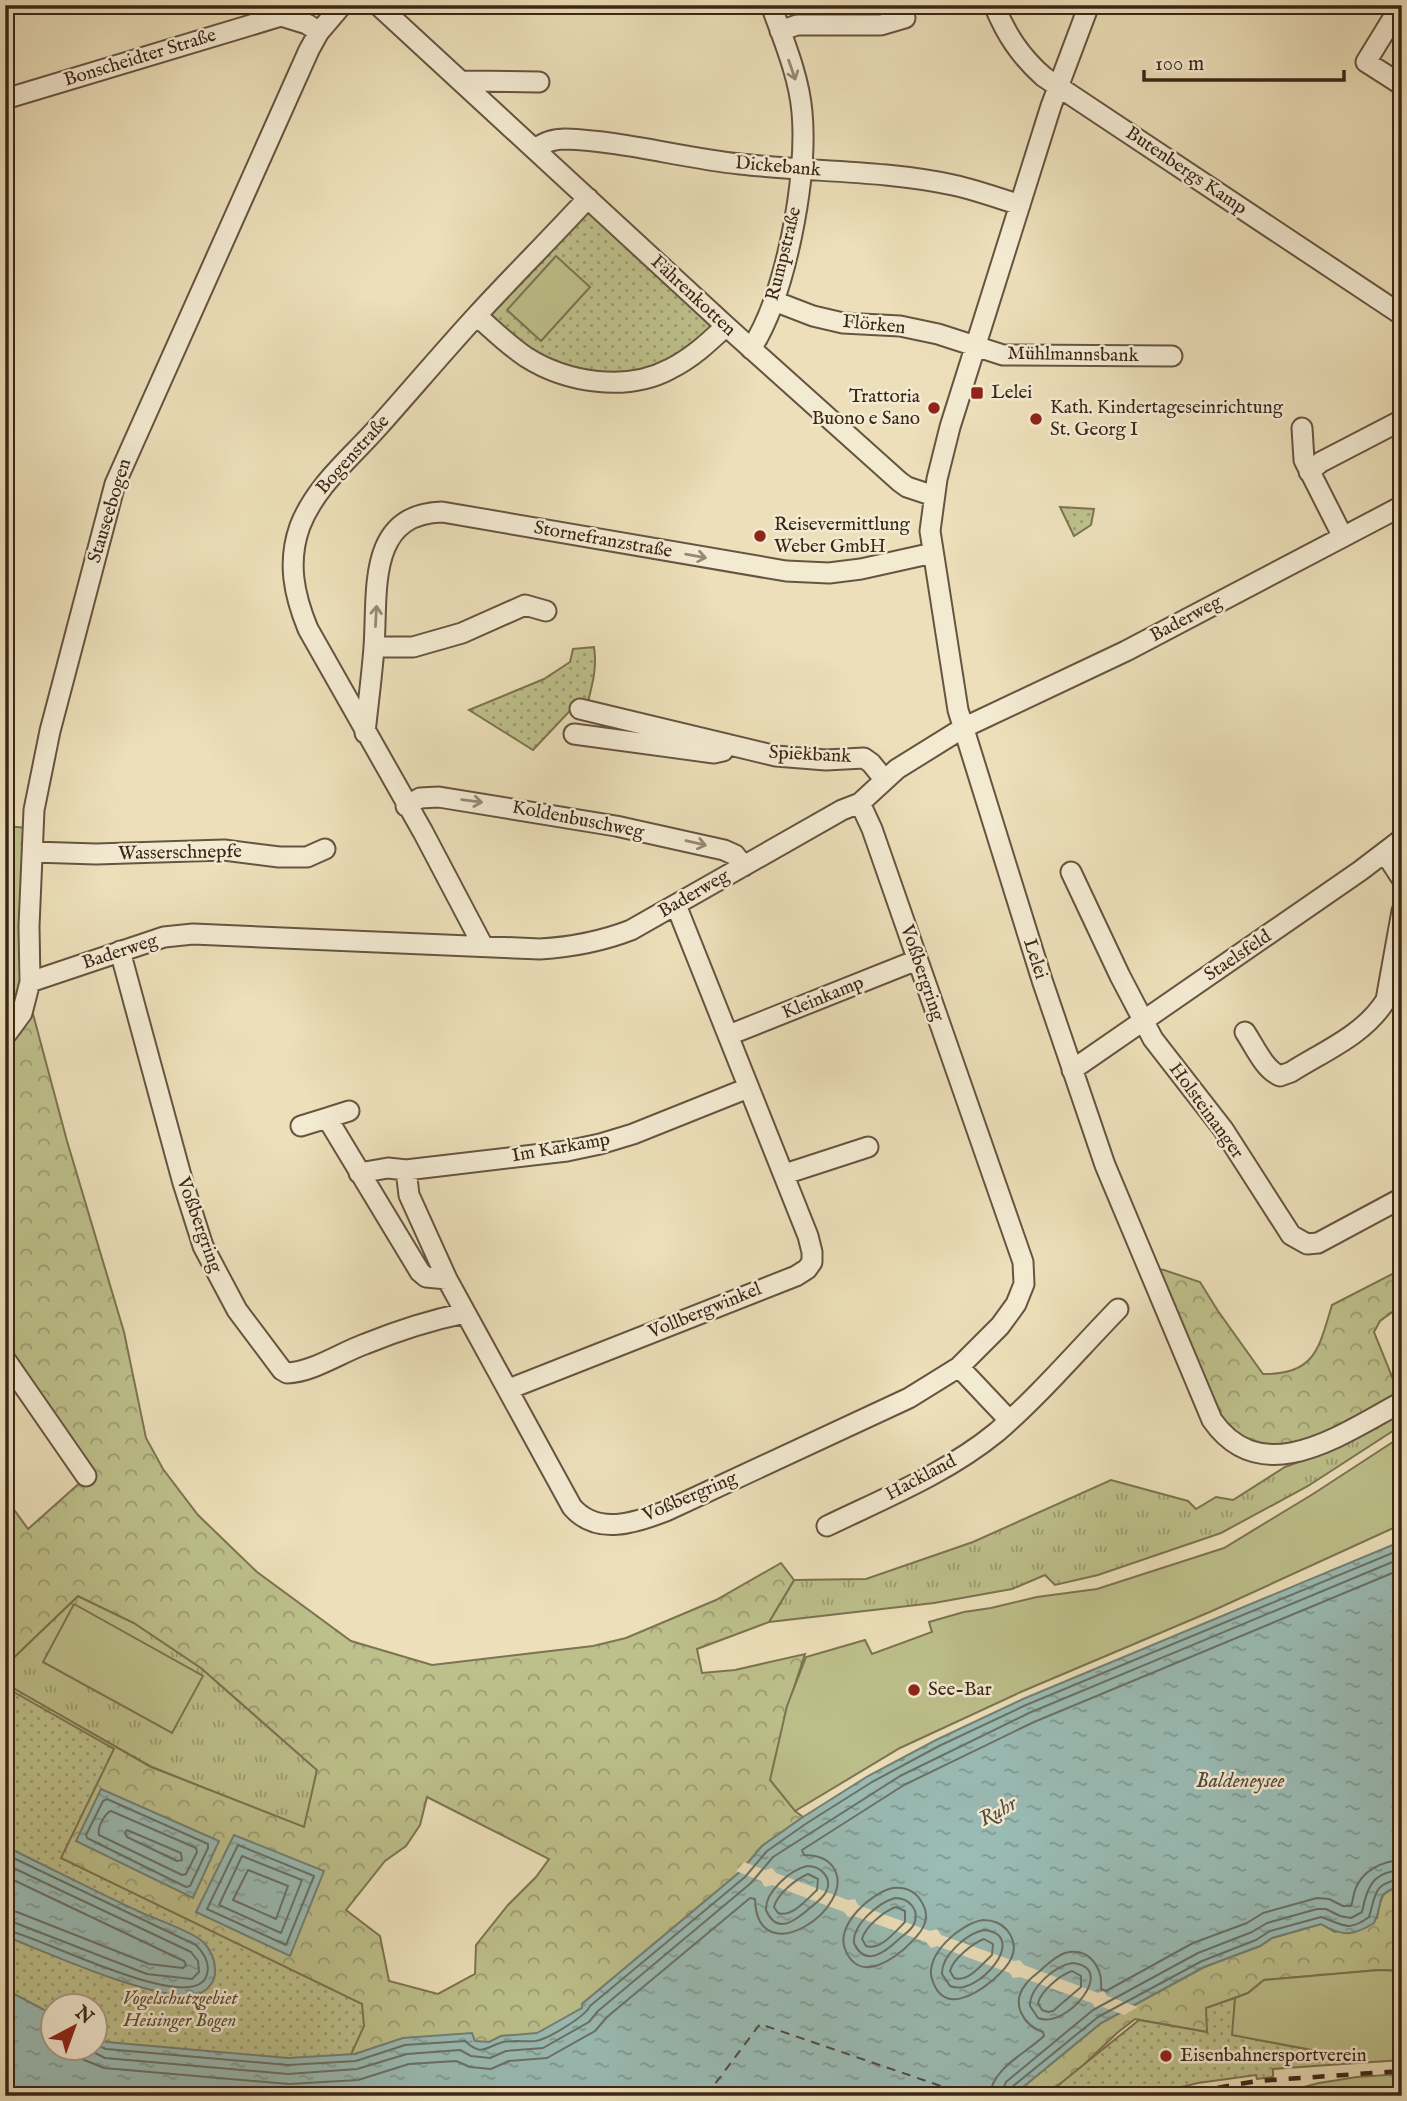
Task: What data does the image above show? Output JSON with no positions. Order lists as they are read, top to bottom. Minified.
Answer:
{"streets":{"street":["Bonscheidter Straße","Dickebank","Butenbergs Kamp","Rumpstraße","Fährenkotten","Flörken","Mühlmannsbank","Bogenstraße","Stauseebogen","Stornefranzstraße","Baderweg","Spiekbank","Koldenbuschweg","Wasserschnepfe","Staelsfeld","Lelei","Voßbergring","Kleinkamp","Holsteinanger","Im Karkamp","Vollbergwinkel","Hackland"]},"crossings":[["Bonscheidter Straße","Stauseebogen"],["Dickebank","Rumpstraße"],["Dickebank","Fährenkotten"],["Dickebank","Lelei"],["Butenbergs Kamp","Lelei"],["Rumpstraße","Fährenkotten"],["Rumpstraße","Flörken"],["Fährenkotten","Bogenstraße"],["Fährenkotten","Lelei"],["Flörken","Mühlmannsbank"],["Flörken","Lelei"],["Mühlmannsbank","Lelei"],["Bogenstraße","Stornefranzstraße"],["Bogenstraße","Baderweg"],["Bogenstraße","Koldenbuschweg"],["Stauseebogen","Baderweg"],["Stauseebogen","Wasserschnepfe"],["Stornefranzstraße","Lelei"],["Baderweg","Spiekbank"],["Baderweg","Koldenbuschweg"],["Baderweg","Lelei"],["Baderweg","Voßbergring"],["Baderweg","Vollbergwinkel"],["Staelsfeld","Lelei"],["Staelsfeld","Holsteinanger"],["Voßbergring","Kleinkamp"],["Voßbergring","Vollbergwinkel"],["Kleinkamp","Vollbergwinkel"],["Im Karkamp","Vollbergwinkel"]],"one_way":["Rumpstraße","Stornefranzstraße","Koldenbuschweg"],"water":["Baldeneysee","Ruhr"],"parks":["Vogelschutzgebiet Heisinger Bogen"],"places":{"transit":["Lelei"],"other":["Trattoria Buono e Sano","Kath. Kindertageseinrichtung St. Georg I","Reisevermittlung Weber GmbH","See-Bar","Eisenbahnersportverein"]},"scale_bar":"100 m","north":"top right"}
